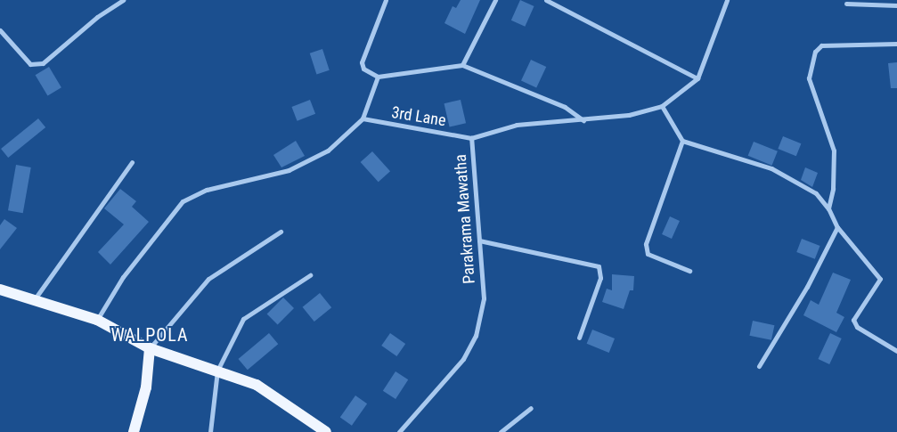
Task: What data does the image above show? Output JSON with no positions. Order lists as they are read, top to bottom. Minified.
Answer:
{"streets":{"street":["3rd Lane","Parakrama Mawatha"]},"crossings":[["3rd Lane","Parakrama Mawatha"]],"districts":["WALPOLA"]}
